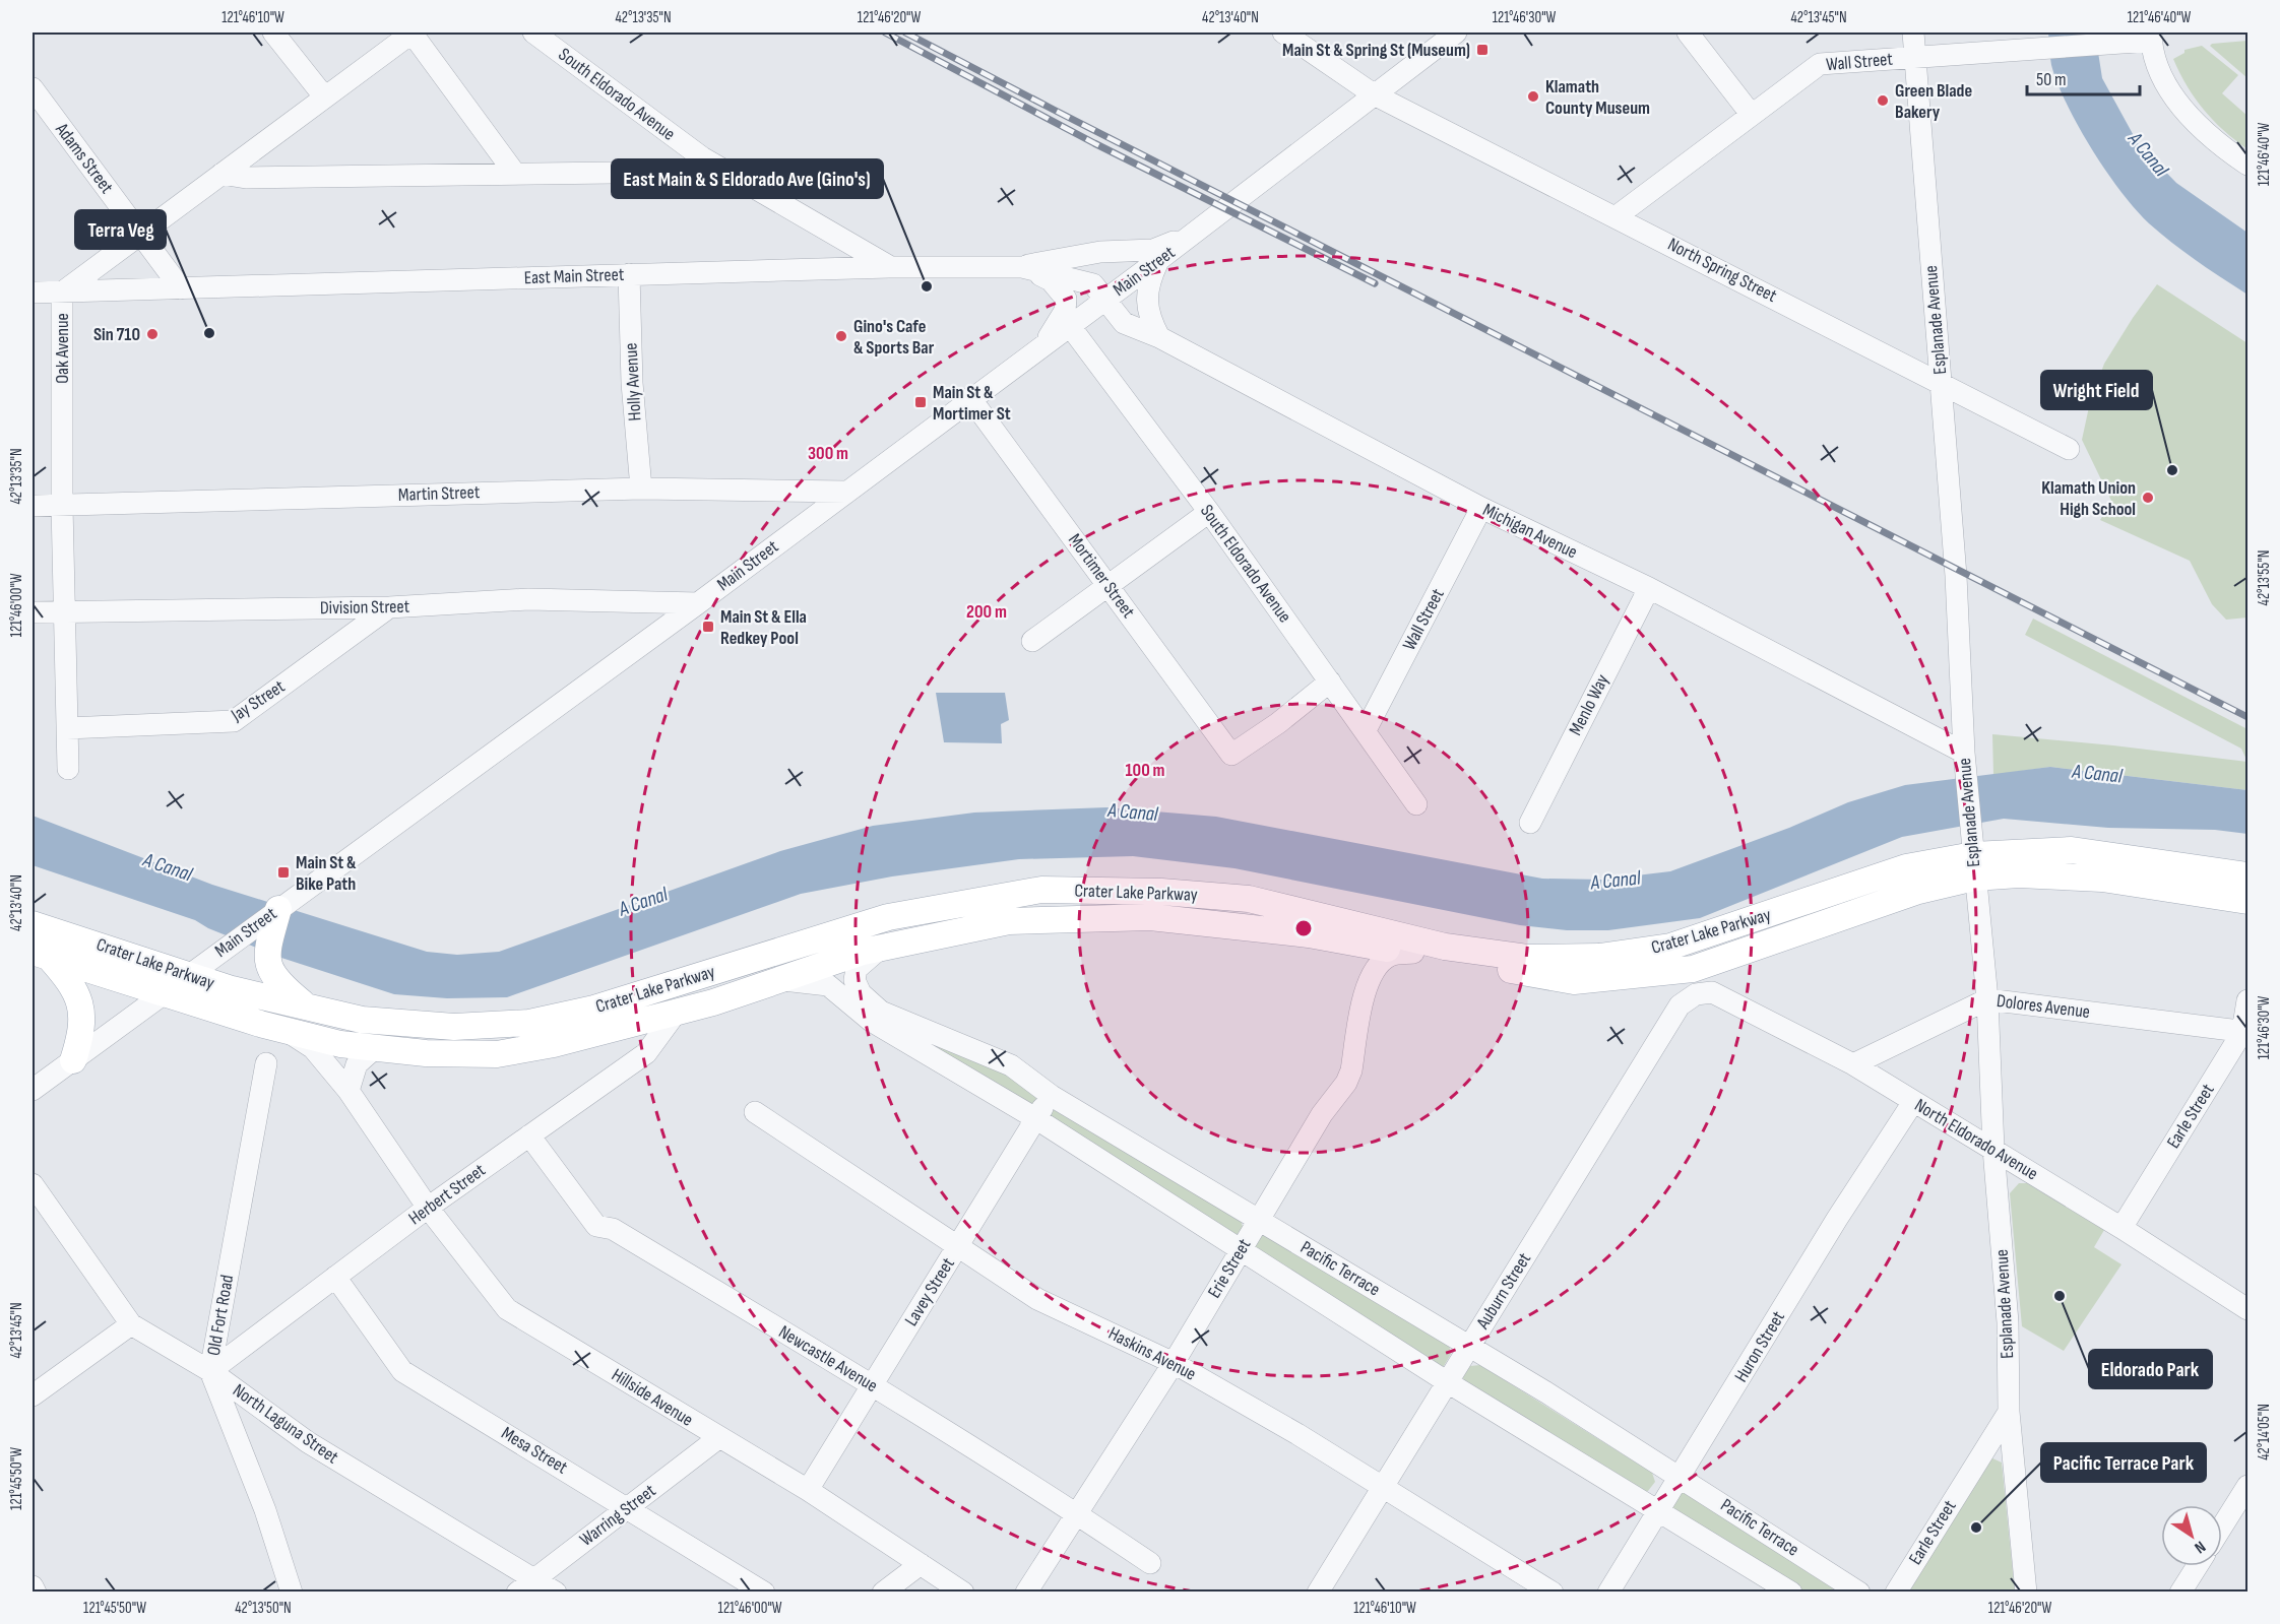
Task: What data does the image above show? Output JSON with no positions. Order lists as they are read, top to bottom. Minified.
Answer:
{"streets":{"main road":["Crater Lake Parkway"],"street":["Wall Street","South Eldorado Avenue","Adams Street","North Spring Street","Main Street","East Main Street","Esplanade Avenue","Oak Avenue","Holly Avenue","Martin Street","Michigan Avenue","Mortimer Street","Division Street","Jay Street","Menlo Way","Dolores Avenue","Earle Street","North Eldorado Avenue","Herbert Street","Erie Street","Pacific Terrace","Auburn Street","Lavey Street","Old Fort Road","Huron Street","Haskins Avenue","Newcastle Avenue","Hillside Avenue","North Laguna Street","Mesa Street","Warring Street"]},"crossings":[["Wall Street","South Eldorado Avenue"],["Wall Street","North Spring Street"],["Wall Street","Esplanade Avenue"],["Wall Street","Michigan Avenue"],["South Eldorado Avenue","Main Street"],["South Eldorado Avenue","East Main Street"],["South Eldorado Avenue","Mortimer Street"],["Adams Street","East Main Street"],["Adams Street","Oak Avenue"],["North Spring Street","Main Street"],["North Spring Street","Esplanade Avenue"],["Main Street","East Main Street"],["Main Street","Martin Street"],["Main Street","Michigan Avenue"],["Main Street","Mortimer Street"],["Main Street","Division Street"],["Main Street","Crater Lake Parkway"],["East Main Street","Oak Avenue"],["East Main Street","Holly Avenue"],["East Main Street","Michigan Avenue"],["Esplanade Avenue","Michigan Avenue"],["Esplanade Avenue","Crater Lake Parkway"],["Esplanade Avenue","Dolores Avenue"],["Esplanade Avenue","Earle Street"],["Esplanade Avenue","North Eldorado Avenue"],["Oak Avenue","Martin Street"],["Oak Avenue","Division Street"],["Oak Avenue","Jay Street"],["Holly Avenue","Martin Street"],["Michigan Avenue","Menlo Way"],["Division Street","Jay Street"],["Crater Lake Parkway","Herbert Street"],["Crater Lake Parkway","Erie Street"],["Crater Lake Parkway","Pacific Terrace"],["Crater Lake Parkway","Hillside Avenue"],["Dolores Avenue","Earle Street"],["Dolores Avenue","North Eldorado Avenue"],["Earle Street","North Eldorado Avenue"],["North Eldorado Avenue","Auburn Street"],["North Eldorado Avenue","Huron Street"],["Herbert Street","Old Fort Road"],["Herbert Street","Newcastle Avenue"],["Herbert Street","Hillside Avenue"],["Herbert Street","North Laguna Street"],["Herbert Street","Mesa Street"],["Erie Street","Pacific Terrace"],["Erie Street","Haskins Avenue"],["Erie Street","Newcastle Avenue"],["Pacific Terrace","Auburn Street"],["Pacific Terrace","Lavey Street"],["Pacific Terrace","Huron Street"],["Auburn Street","Haskins Avenue"],["Lavey Street","Haskins Avenue"],["Lavey Street","Newcastle Avenue"],["Lavey Street","Hillside Avenue"],["Old Fort Road","North Laguna Street"],["Hillside Avenue","Warring Street"],["North Laguna Street","Warring Street"],["Mesa Street","Warring Street"]],"water":["A Canal"],"places":{"transit":["Main St & Spring St (Museum)","Main St & Mortimer St","Main St & Ella Redkey Pool","Main St & Bike Path"],"other":["Klamath County Museum","Green Blade Bakery","East Main & S Eldorado Ave (Gino's)","Terra Veg","Sin 710","Gino's Cafe & Sports Bar","Wright Field","Klamath Union High School","Eldorado Park","Pacific Terrace Park"]},"scale_bar":"50 m","north":"bottom right","coordinates":["121°46'10\"W","42°13'35\"N","121°46'20\"W","42°13'40\"N","121°46'30\"W","42°13'45\"N","121°46'40\"W","42°13'55\"N","121°46'00\"W","42°14'05\"N","121°45'50\"W","42°13'50\"N"],"rings":["300 m","200 m","100 m"]}
